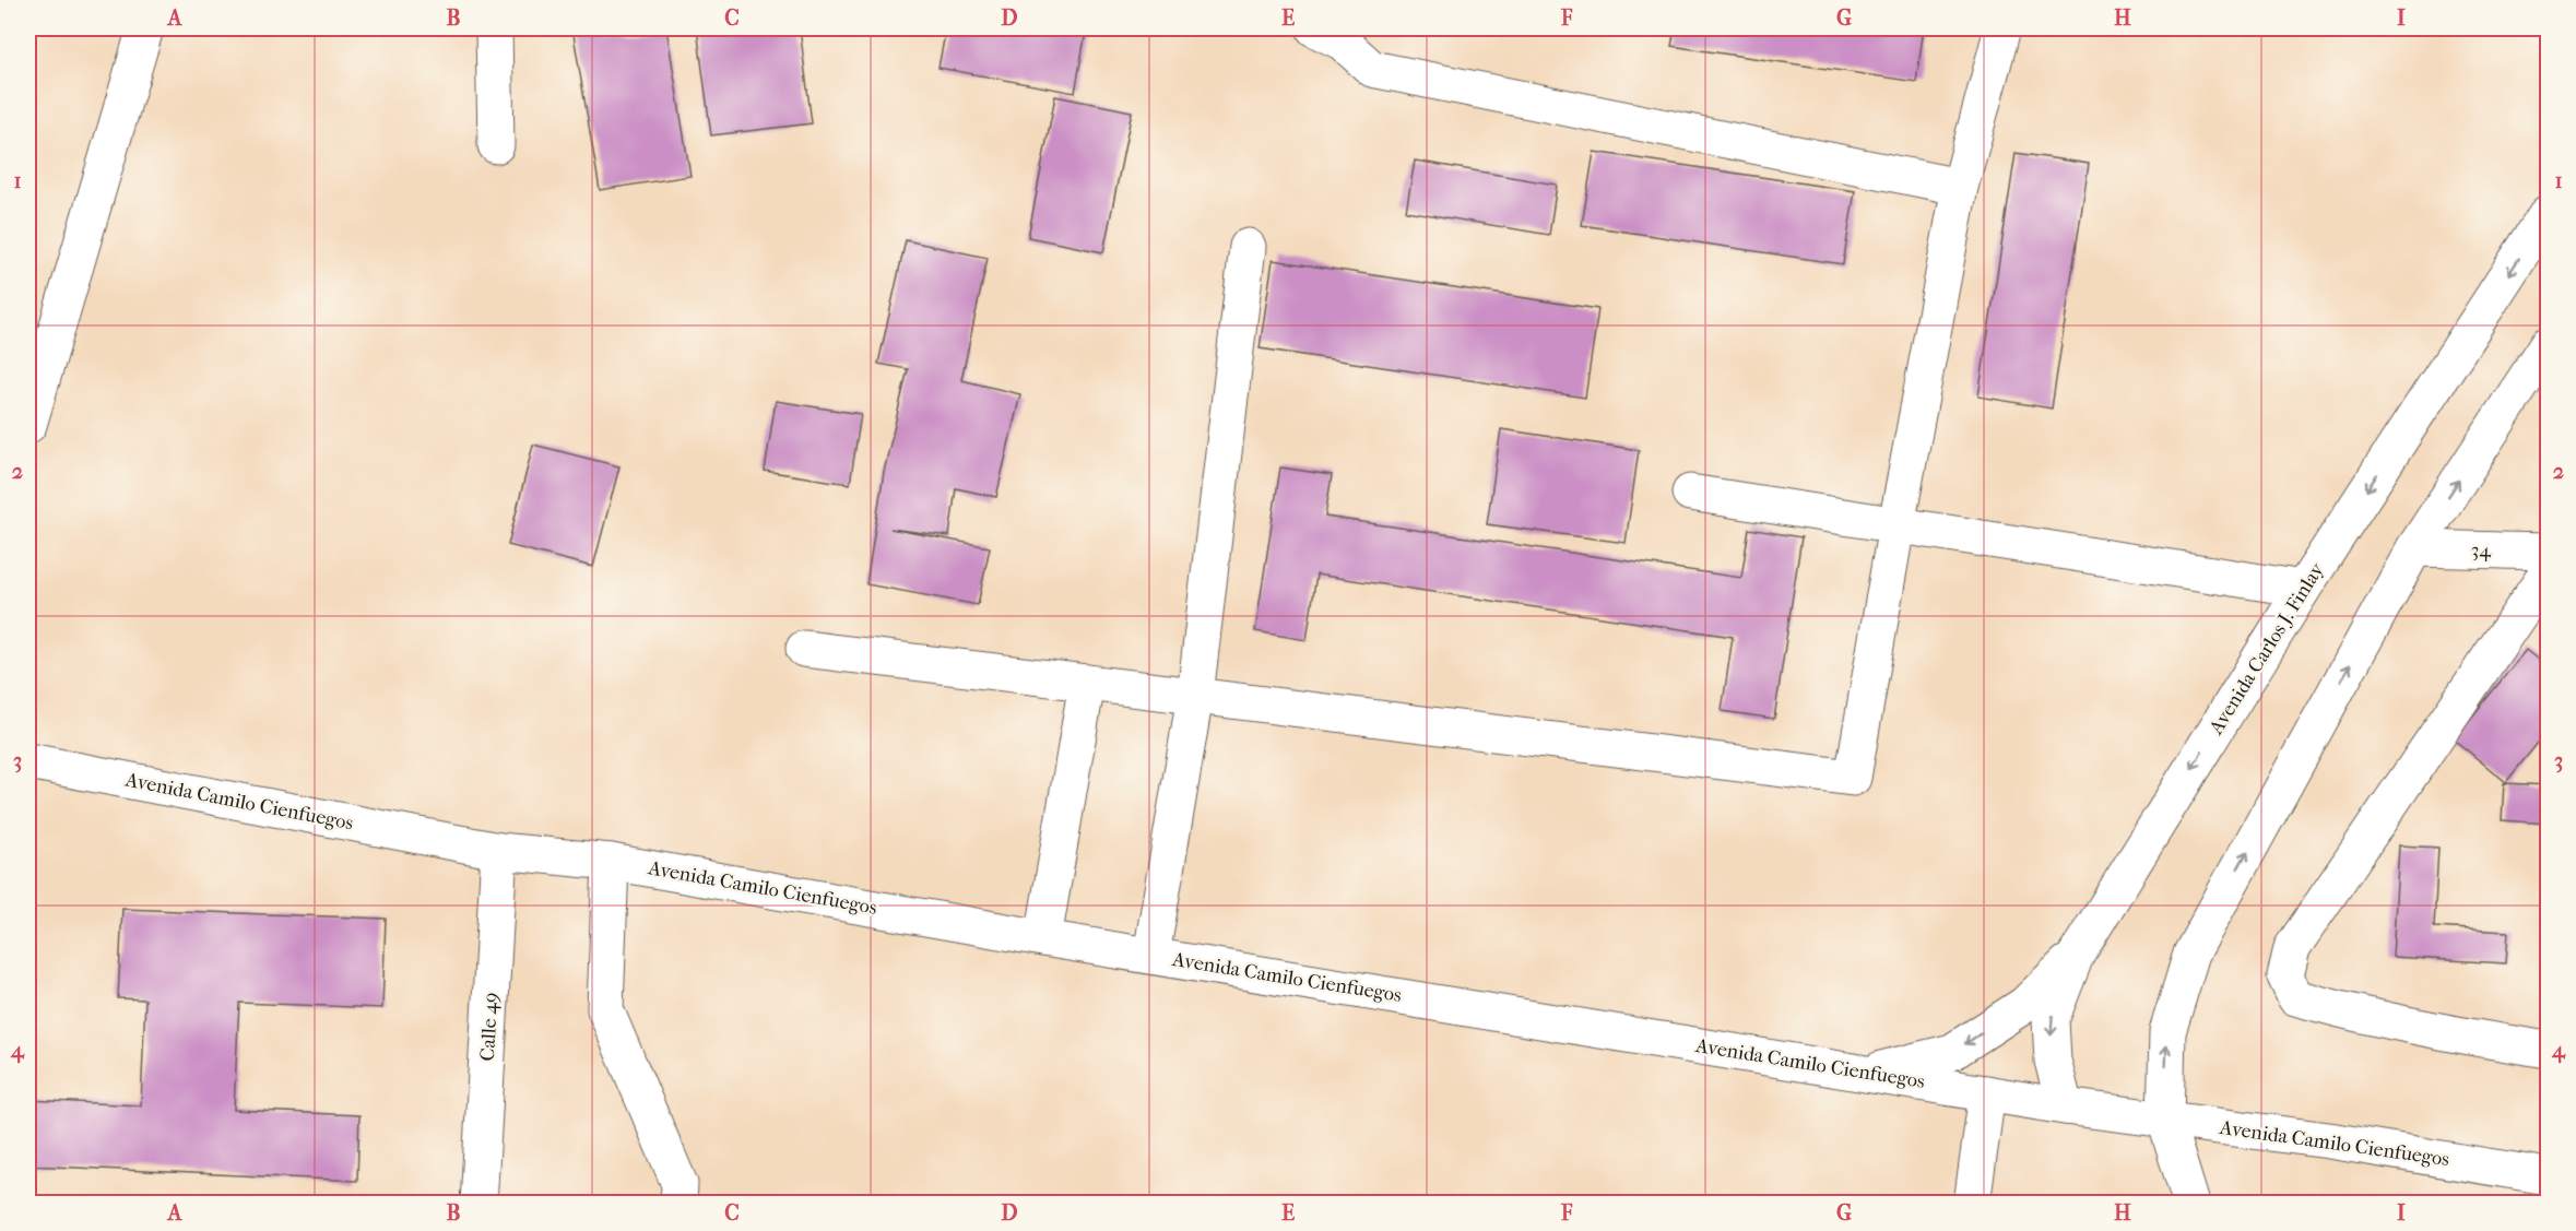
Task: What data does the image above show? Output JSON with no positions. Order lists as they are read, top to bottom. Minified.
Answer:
{"streets":{"main road":["34","Avenida Carlos J. Finlay","Avenida Camilo Cienfuegos","Calle 49"]},"crossings":[["Avenida Carlos J. Finlay","Avenida Camilo Cienfuegos"],["Avenida Camilo Cienfuegos","Calle 49"]],"grid":{"columns":["A","B","C","D","E","F","G","H","I"],"rows":["1","2","3","4"]}}
